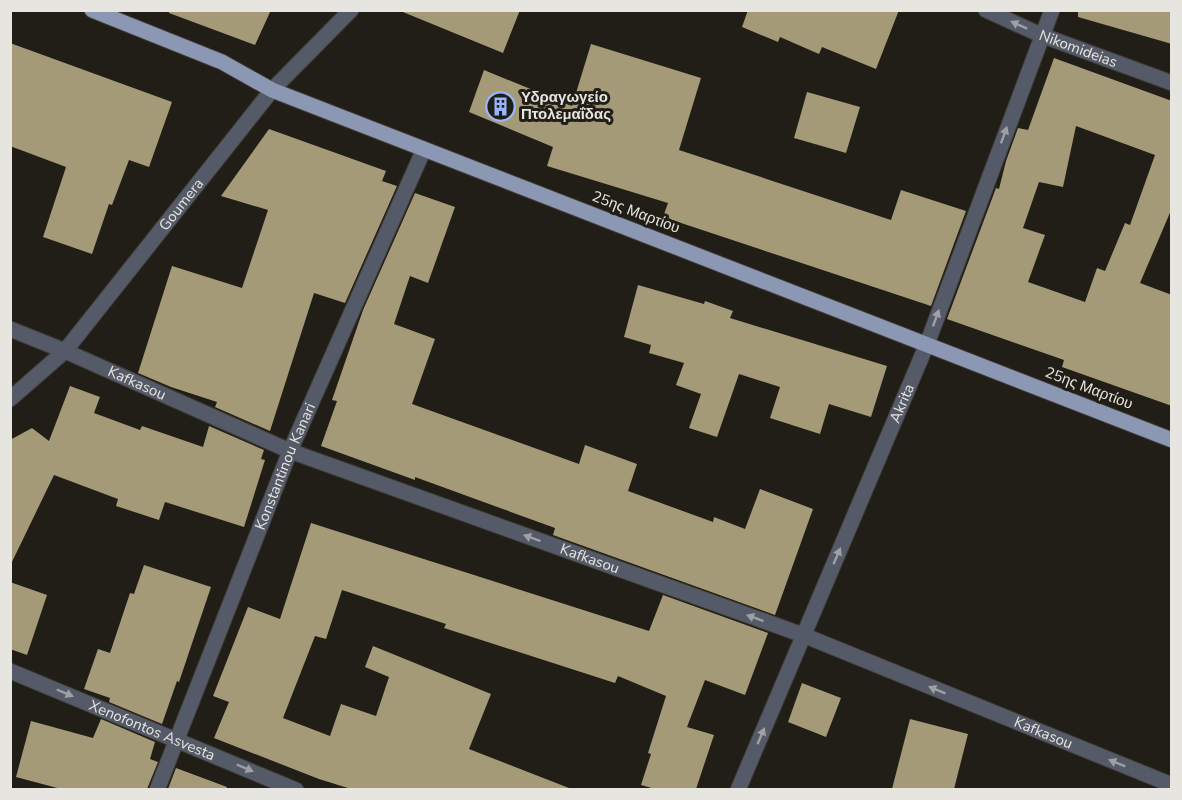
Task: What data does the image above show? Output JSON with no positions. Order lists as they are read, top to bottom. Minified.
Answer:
{"streets":{"main road":["25ης Μαρτίου"],"street":["Nikomideias","Goumera","Kafkasou","Akrita","Konstantinou Kanari","Xenofontos Asvesta"]},"crossings":[["Nikomideias","Akrita"],["Goumera","25ης Μαρτίου"],["Goumera","Kafkasou"],["25ης Μαρτίου","Akrita"],["25ης Μαρτίου","Konstantinou Kanari"],["Kafkasou","Akrita"],["Kafkasou","Konstantinou Kanari"],["Konstantinou Kanari","Xenofontos Asvesta"]],"one_way":["Kafkasou","Akrita","Xenofontos Asvesta"],"places":{"building":["Υδραγωγείο Πτολεμαΐδας"]}}
